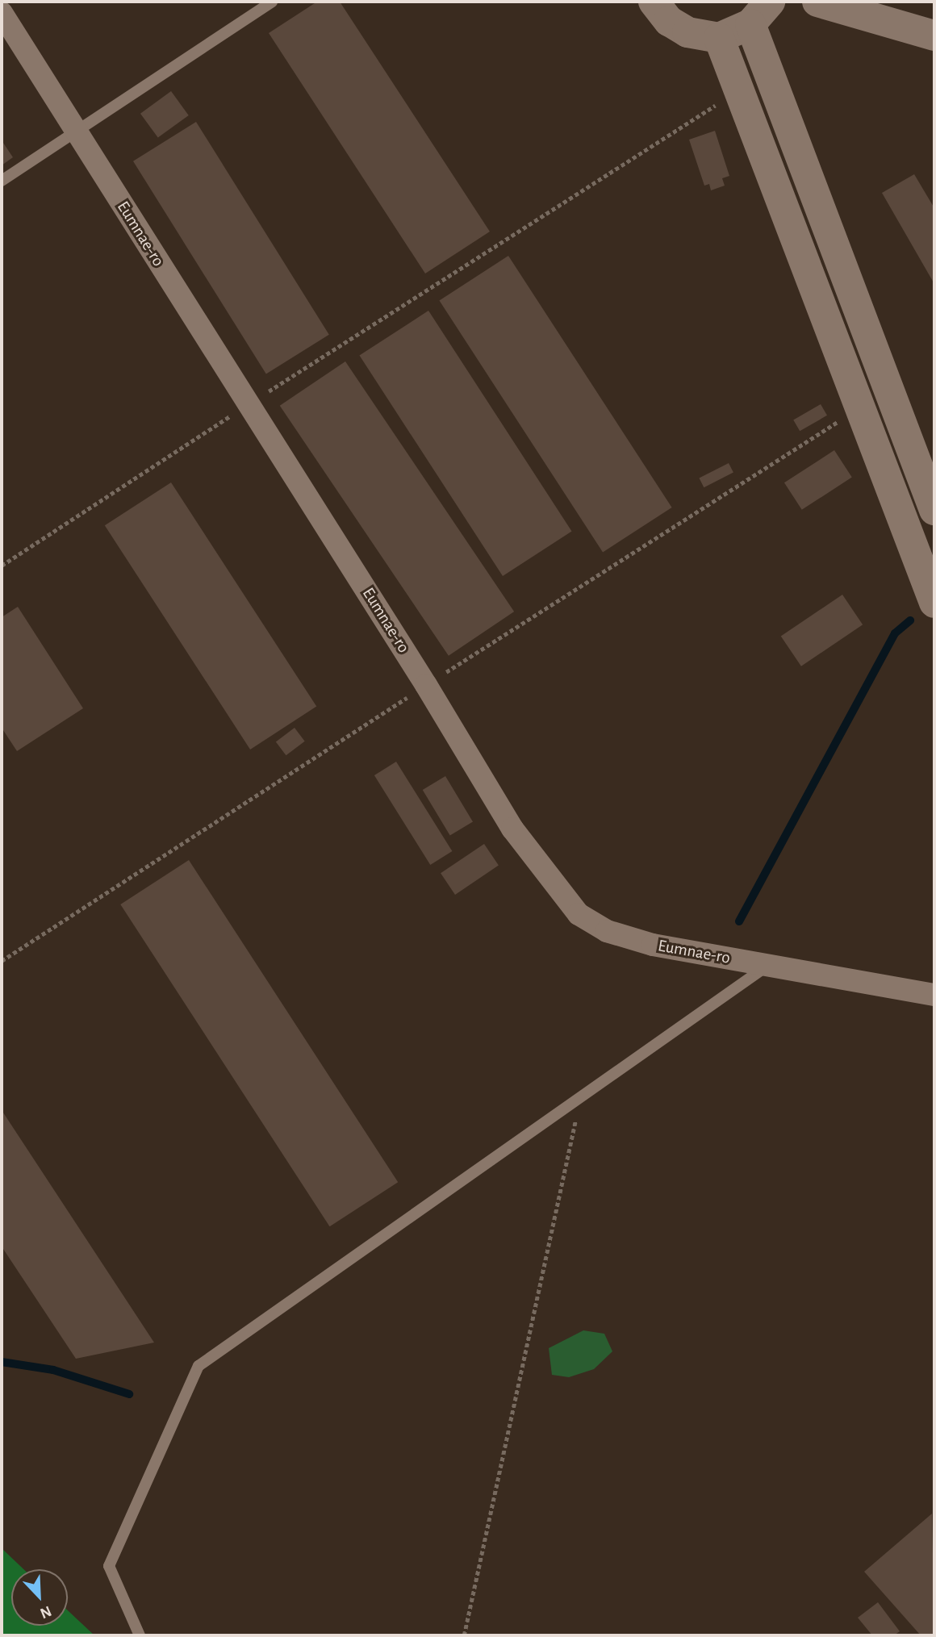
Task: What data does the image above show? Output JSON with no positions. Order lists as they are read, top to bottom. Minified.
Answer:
{"streets":{"street":["Eumnae-ro"]},"north":"bottom right"}
